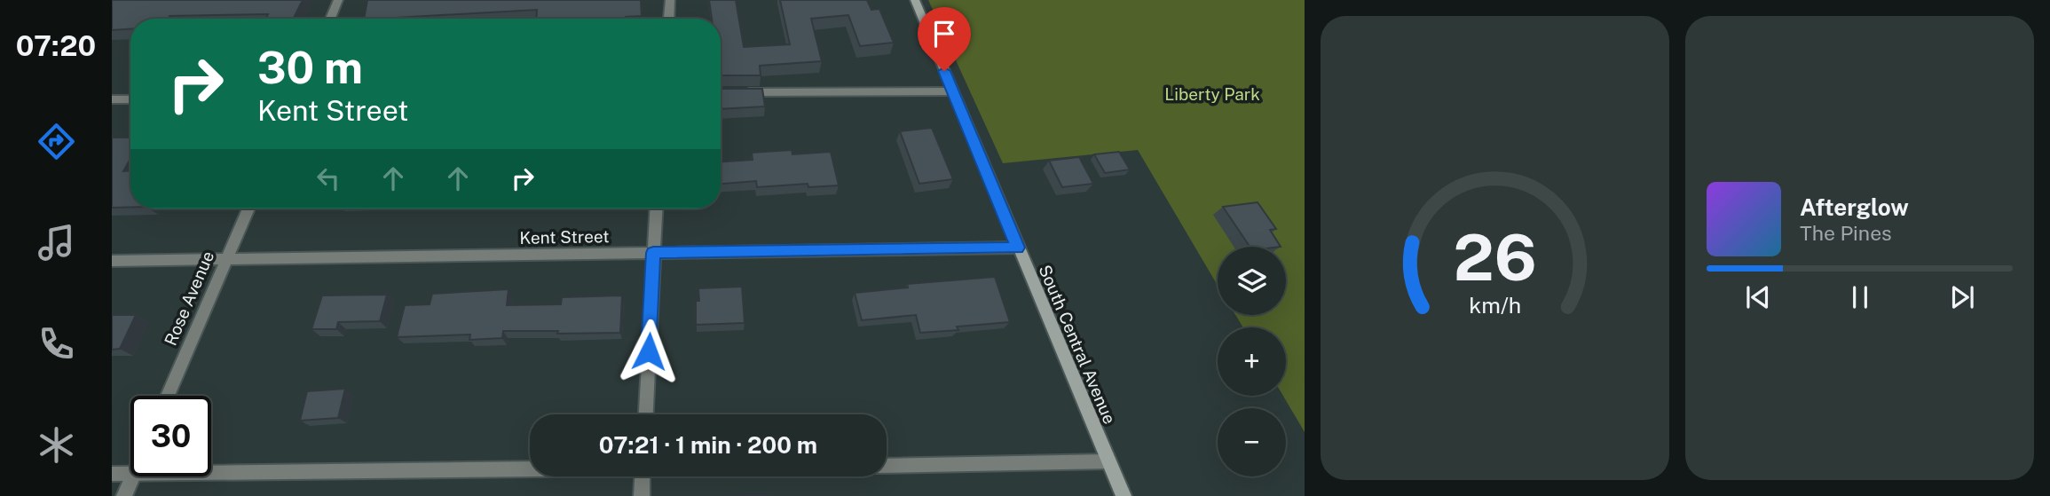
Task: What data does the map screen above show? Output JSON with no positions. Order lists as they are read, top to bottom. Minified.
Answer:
{"streets":{"main road":["South Central Avenue"],"street":["Kent Street","Rose Avenue"]},"crossings":[["Kent Street","Rose Avenue"],["Kent Street","South Central Avenue"]],"parks":["Liberty Park"],"page":{"tabs":"07:20","turn":["30 m","Kent Street"],"song":["Afterglow","The Pines"],"map_buttons":["+","−"],"limit":"30","trip":"07:21 · 1 min · 200 m","gauge":["26","km/h"]}}
